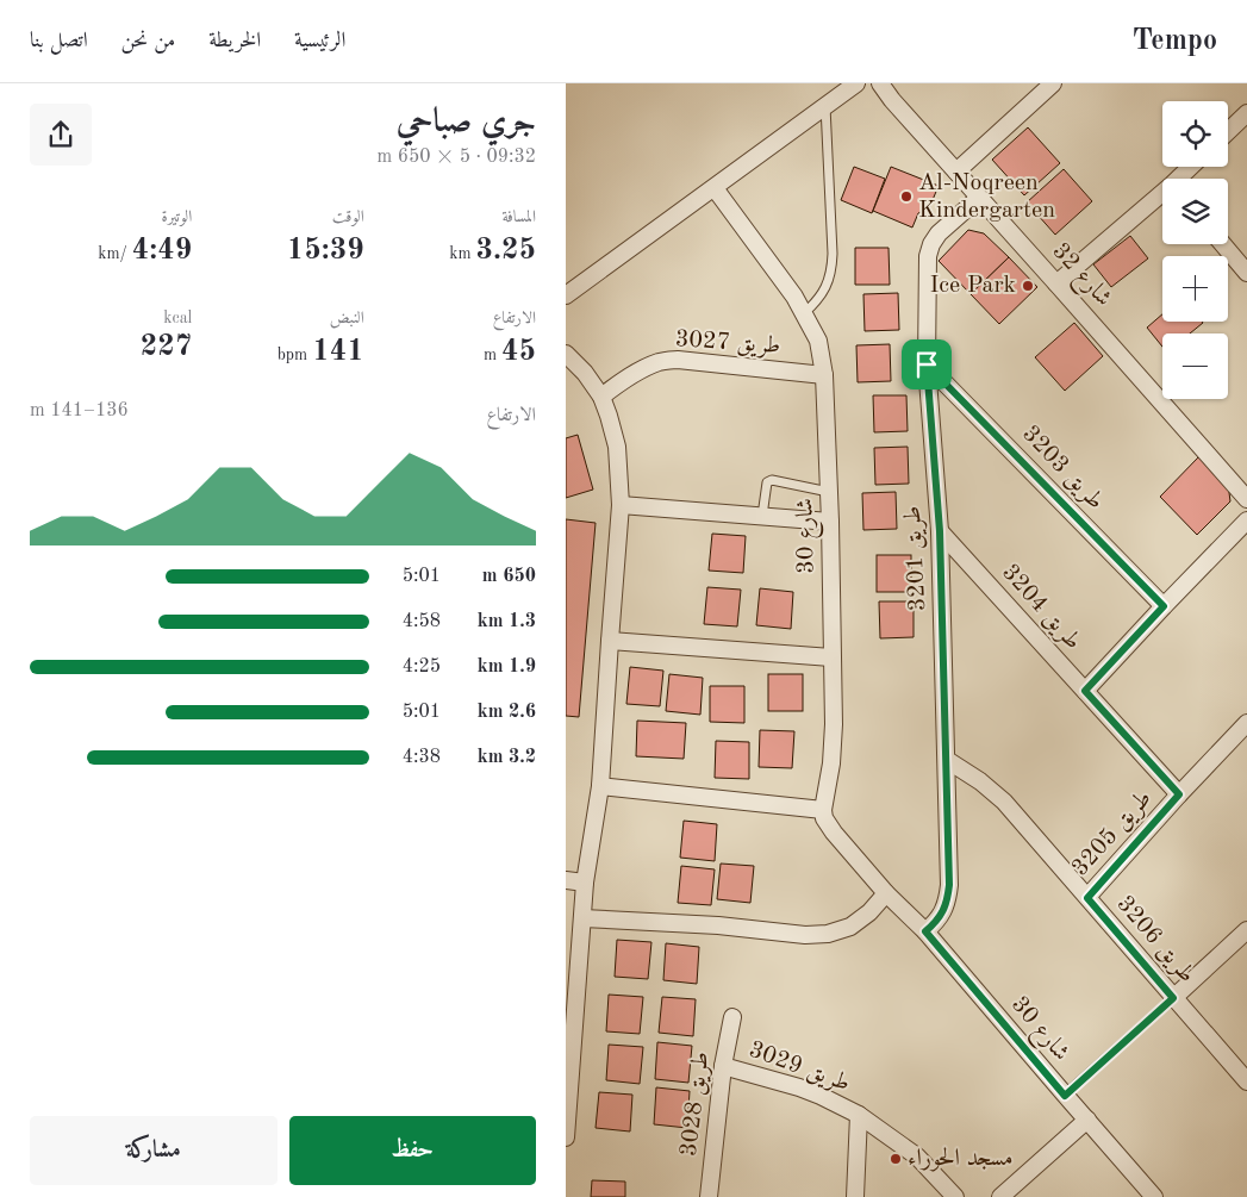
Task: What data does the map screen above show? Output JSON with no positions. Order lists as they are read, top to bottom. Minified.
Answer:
{"streets":{"street":["شارع 32","طريق 3027","طريق 3203","شارع 30","طريق 3201","طريق 3204","طريق 3205","طريق 3206","طريق 3029","طريق 3028"]},"crossings":[["شارع 32","طريق 3201"],["طريق 3027","شارع 30"],["طريق 3203","طريق 3201"],["شارع 30","طريق 3201"],["طريق 3201","طريق 3204"],["طريق 3201","طريق 3206"],["طريق 3204","طريق 3205"],["طريق 3205","طريق 3206"],["طريق 3029","طريق 3028"]],"places":["Al-Noqreen Kindergarten","Ice Park","مسجد الحوراء"],"page":{"header":"Tempo","nav":["الرئيسية","الخريطة","من نحن","اتصل بنا"],"heading":["جري صباحي","09:32 · 5 × 650 m"],"map_buttons":["+","−"],"stats":[["المسافة","3.25 km"],["الوقت","15:39"],["الوتيرة","4:49 /km"],["الارتفاع","45 m"],["النبض","141 bpm"],["kcal","227"]],"chart":["الارتفاع","136–141 m"],"list":[{"name":"650 m","note":"5:01"},{"name":"1.3 km","note":"4:58"},{"name":"1.9 km","note":"4:25"},{"name":"2.6 km","note":"5:01"},{"name":"3.2 km","note":"4:38"}],"buttons":["حفظ","مشاركة"]}}
